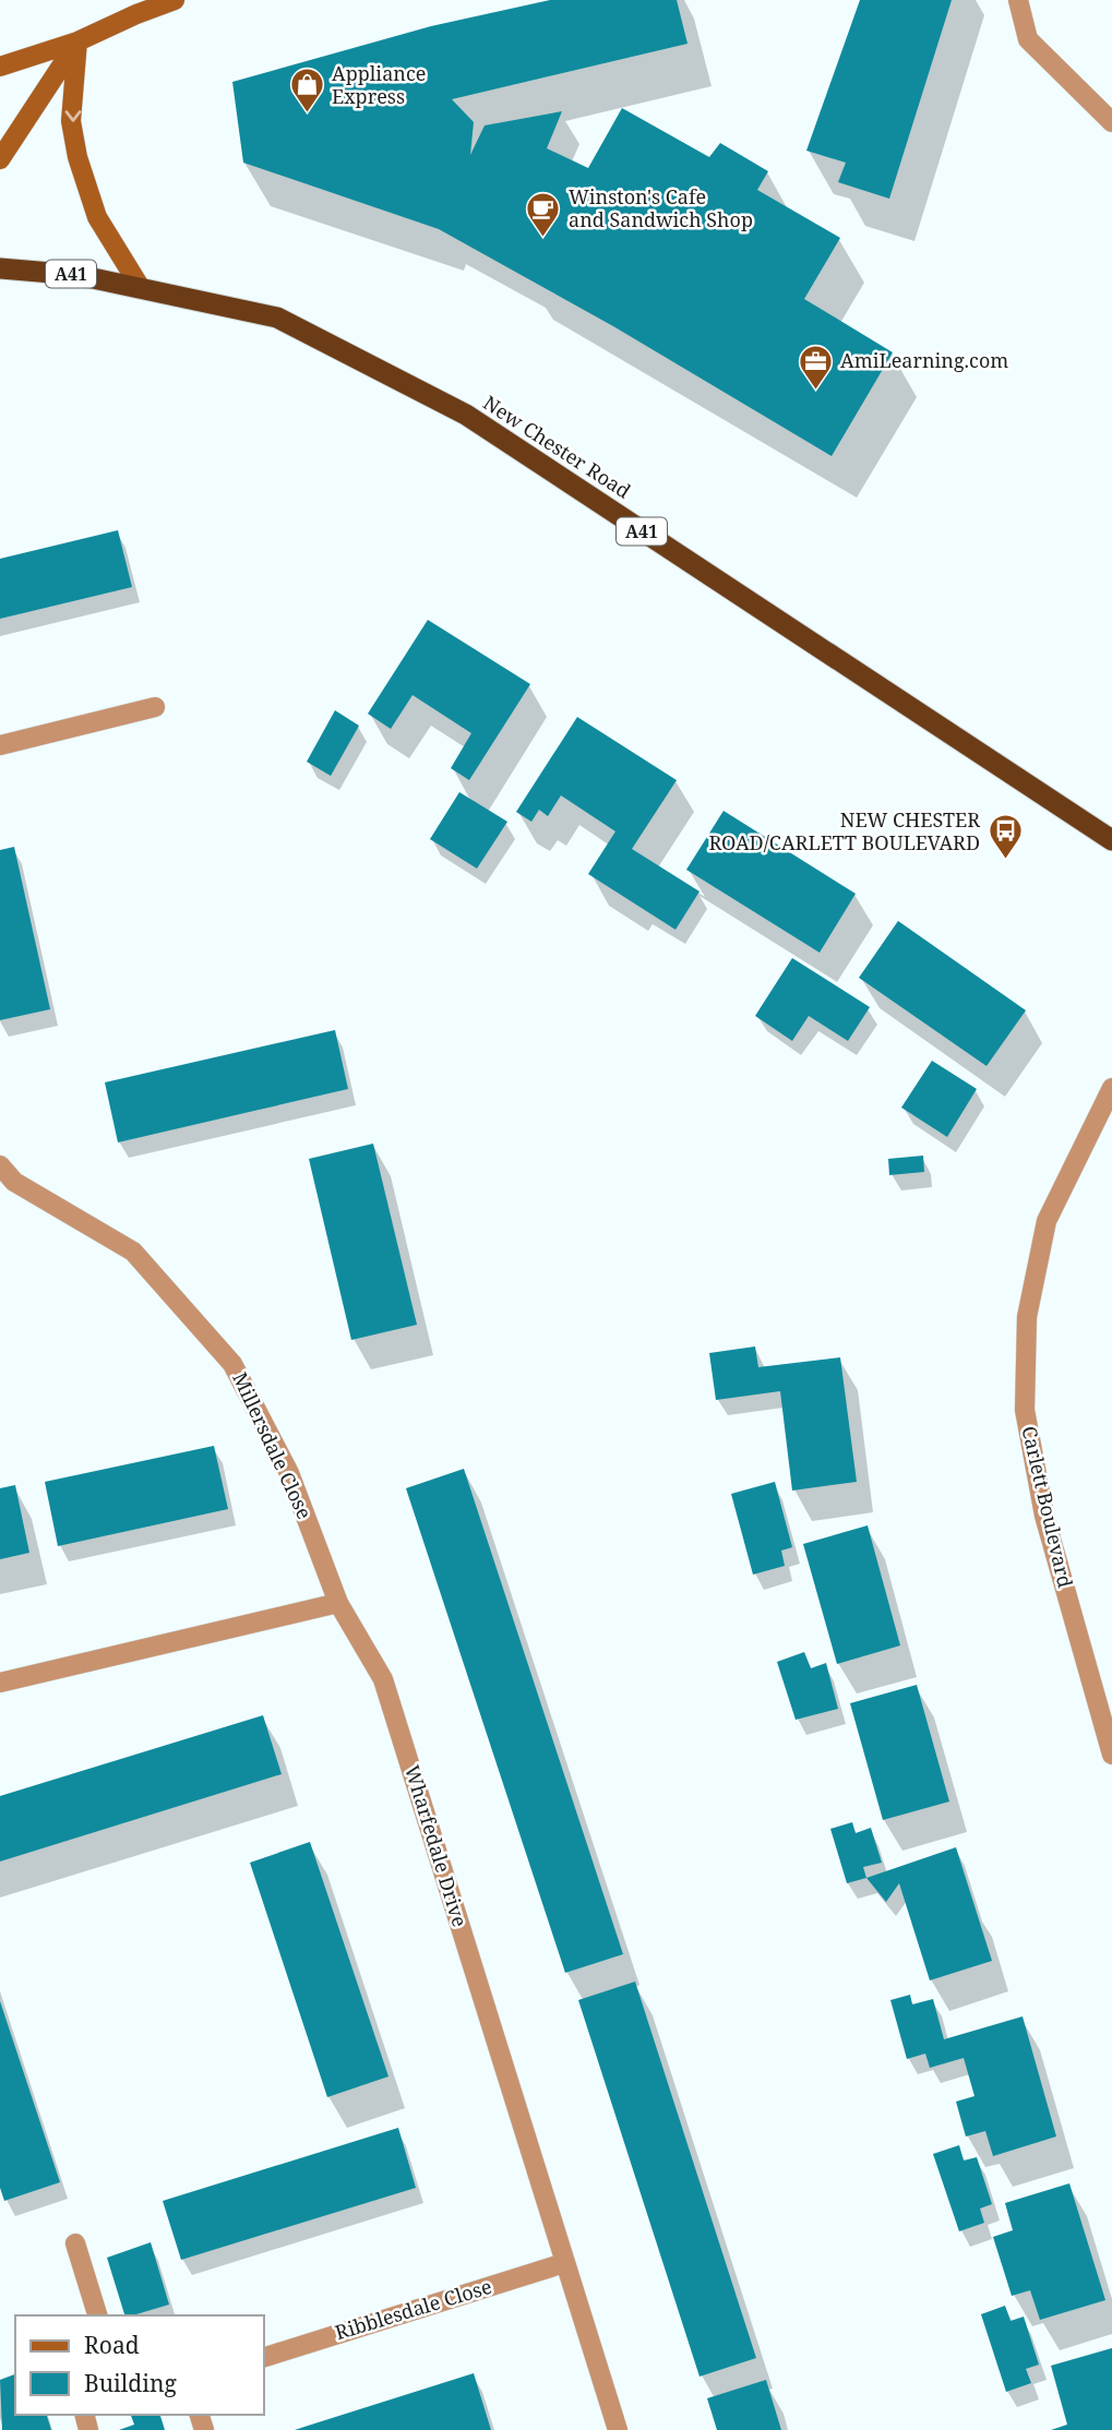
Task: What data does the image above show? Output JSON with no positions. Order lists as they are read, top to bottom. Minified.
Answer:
{"streets":{"highway":["A41","New Chester Road"],"street":["Millersdale Close","Carlett Boulevard","Wharfedale Drive","Ribblesdale Close"]},"crossings":[["Millersdale Close","Wharfedale Drive"],["Wharfedale Drive","Ribblesdale Close"]],"places":{"shop":["Appliance Express"],"cafe":["Winston's Cafe and Sandwich Shop"],"office":["AmiLearning.com"],"bus stop":["NEW CHESTER ROAD/CARLETT BOULEVARD"]},"legend":["Road","Building"]}
